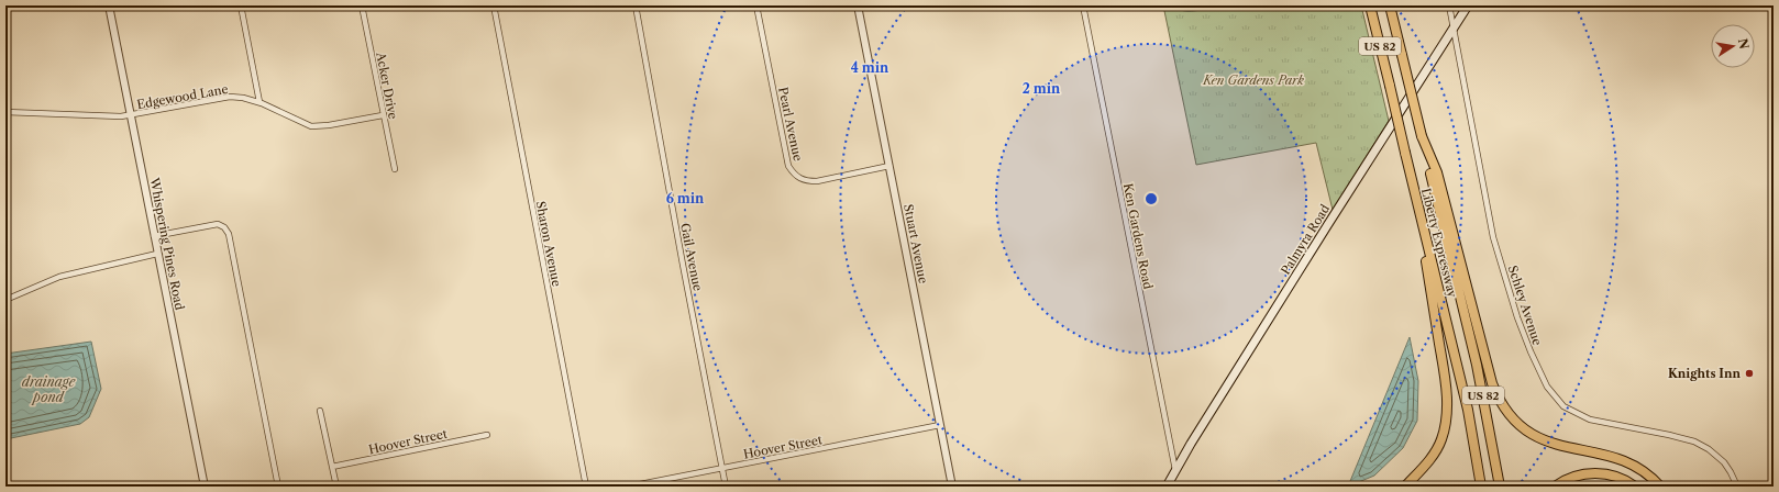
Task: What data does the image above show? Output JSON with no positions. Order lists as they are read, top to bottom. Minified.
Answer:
{"streets":{"highway":["US 82","Liberty Expressway"],"main road":["Palmyra Road"],"street":["Acker Drive","Edgewood Lane","Pearl Avenue","Ken Gardens Road","Whispering Pines Road","Sharon Avenue","Stuart Avenue","Gail Avenue","Schley Avenue","Hoover Street"]},"crossings":[["Acker Drive","Edgewood Lane"],["Edgewood Lane","Whispering Pines Road"],["Pearl Avenue","Stuart Avenue"],["Ken Gardens Road","Palmyra Road"],["Palmyra Road","Schley Avenue"],["Stuart Avenue","Hoover Street"],["Gail Avenue","Hoover Street"]],"water":["drainage pond"],"parks":["Ken Gardens Park"],"places":["Knights Inn"],"north":"right","rings":["4 min","2 min","6 min"]}
